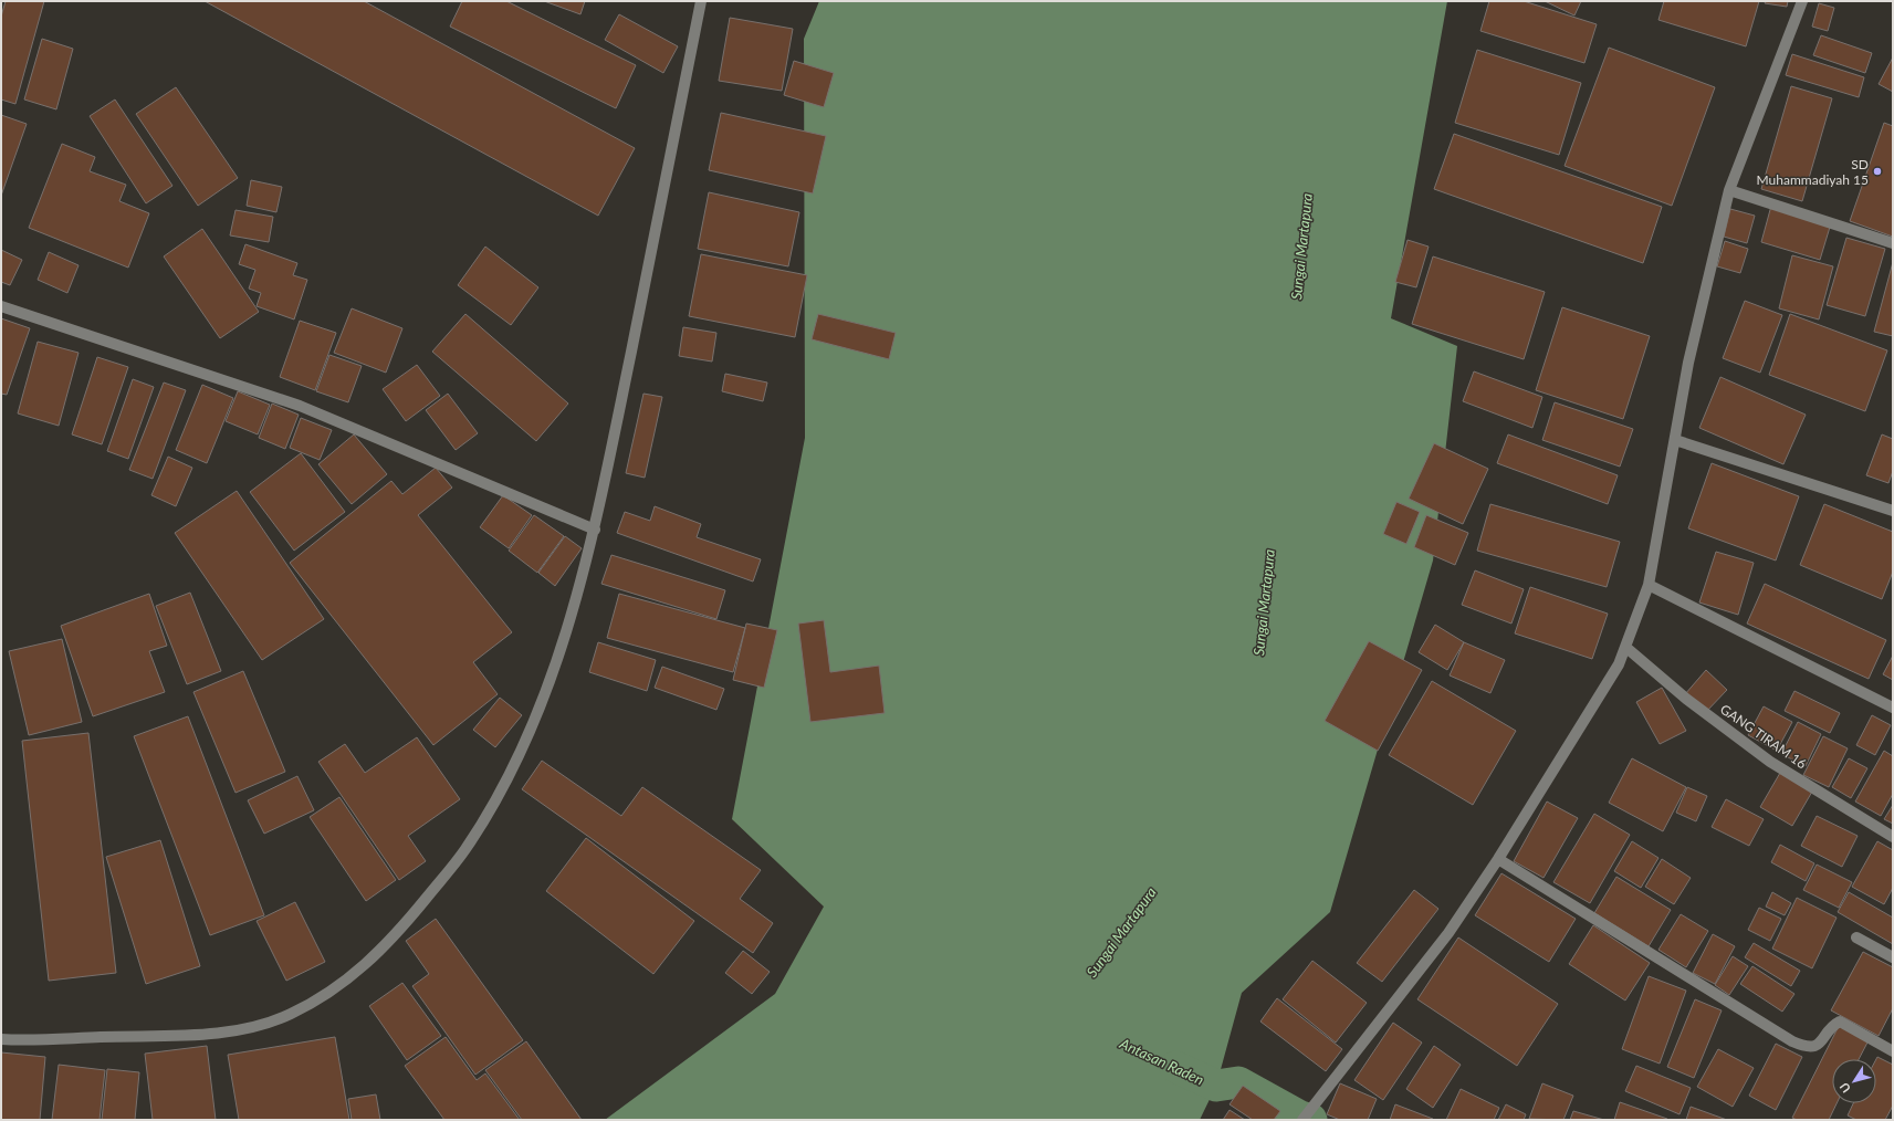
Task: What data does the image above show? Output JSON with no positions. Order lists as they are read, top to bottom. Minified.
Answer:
{"streets":{"street":["GANG TIRAM 16"]},"water":["Sungai Martapura","Antasan Raden"],"places":["SD Muhammadiyah 15"],"north":"bottom left"}
